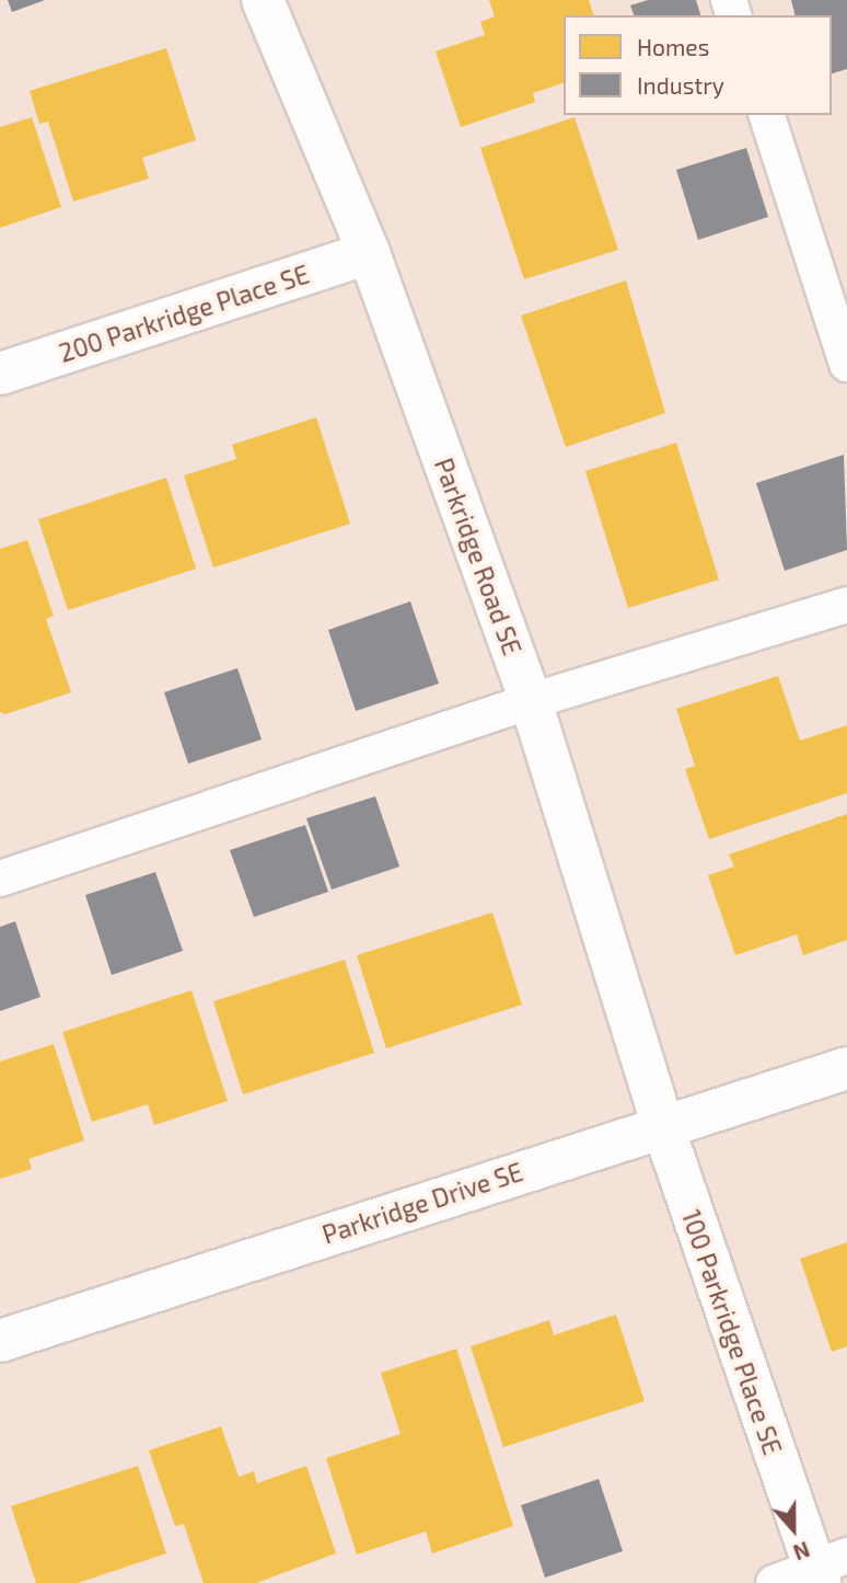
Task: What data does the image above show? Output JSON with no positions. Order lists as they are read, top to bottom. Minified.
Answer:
{"streets":{"street":["200 Parkridge Place SE","Parkridge Road SE","Parkridge Drive SE","100 Parkridge Place SE"]},"crossings":[["200 Parkridge Place SE","Parkridge Road SE"],["Parkridge Road SE","Parkridge Drive SE"],["Parkridge Road SE","100 Parkridge Place SE"],["Parkridge Drive SE","100 Parkridge Place SE"]],"legend":["Homes","Industry"],"north":"bottom"}
